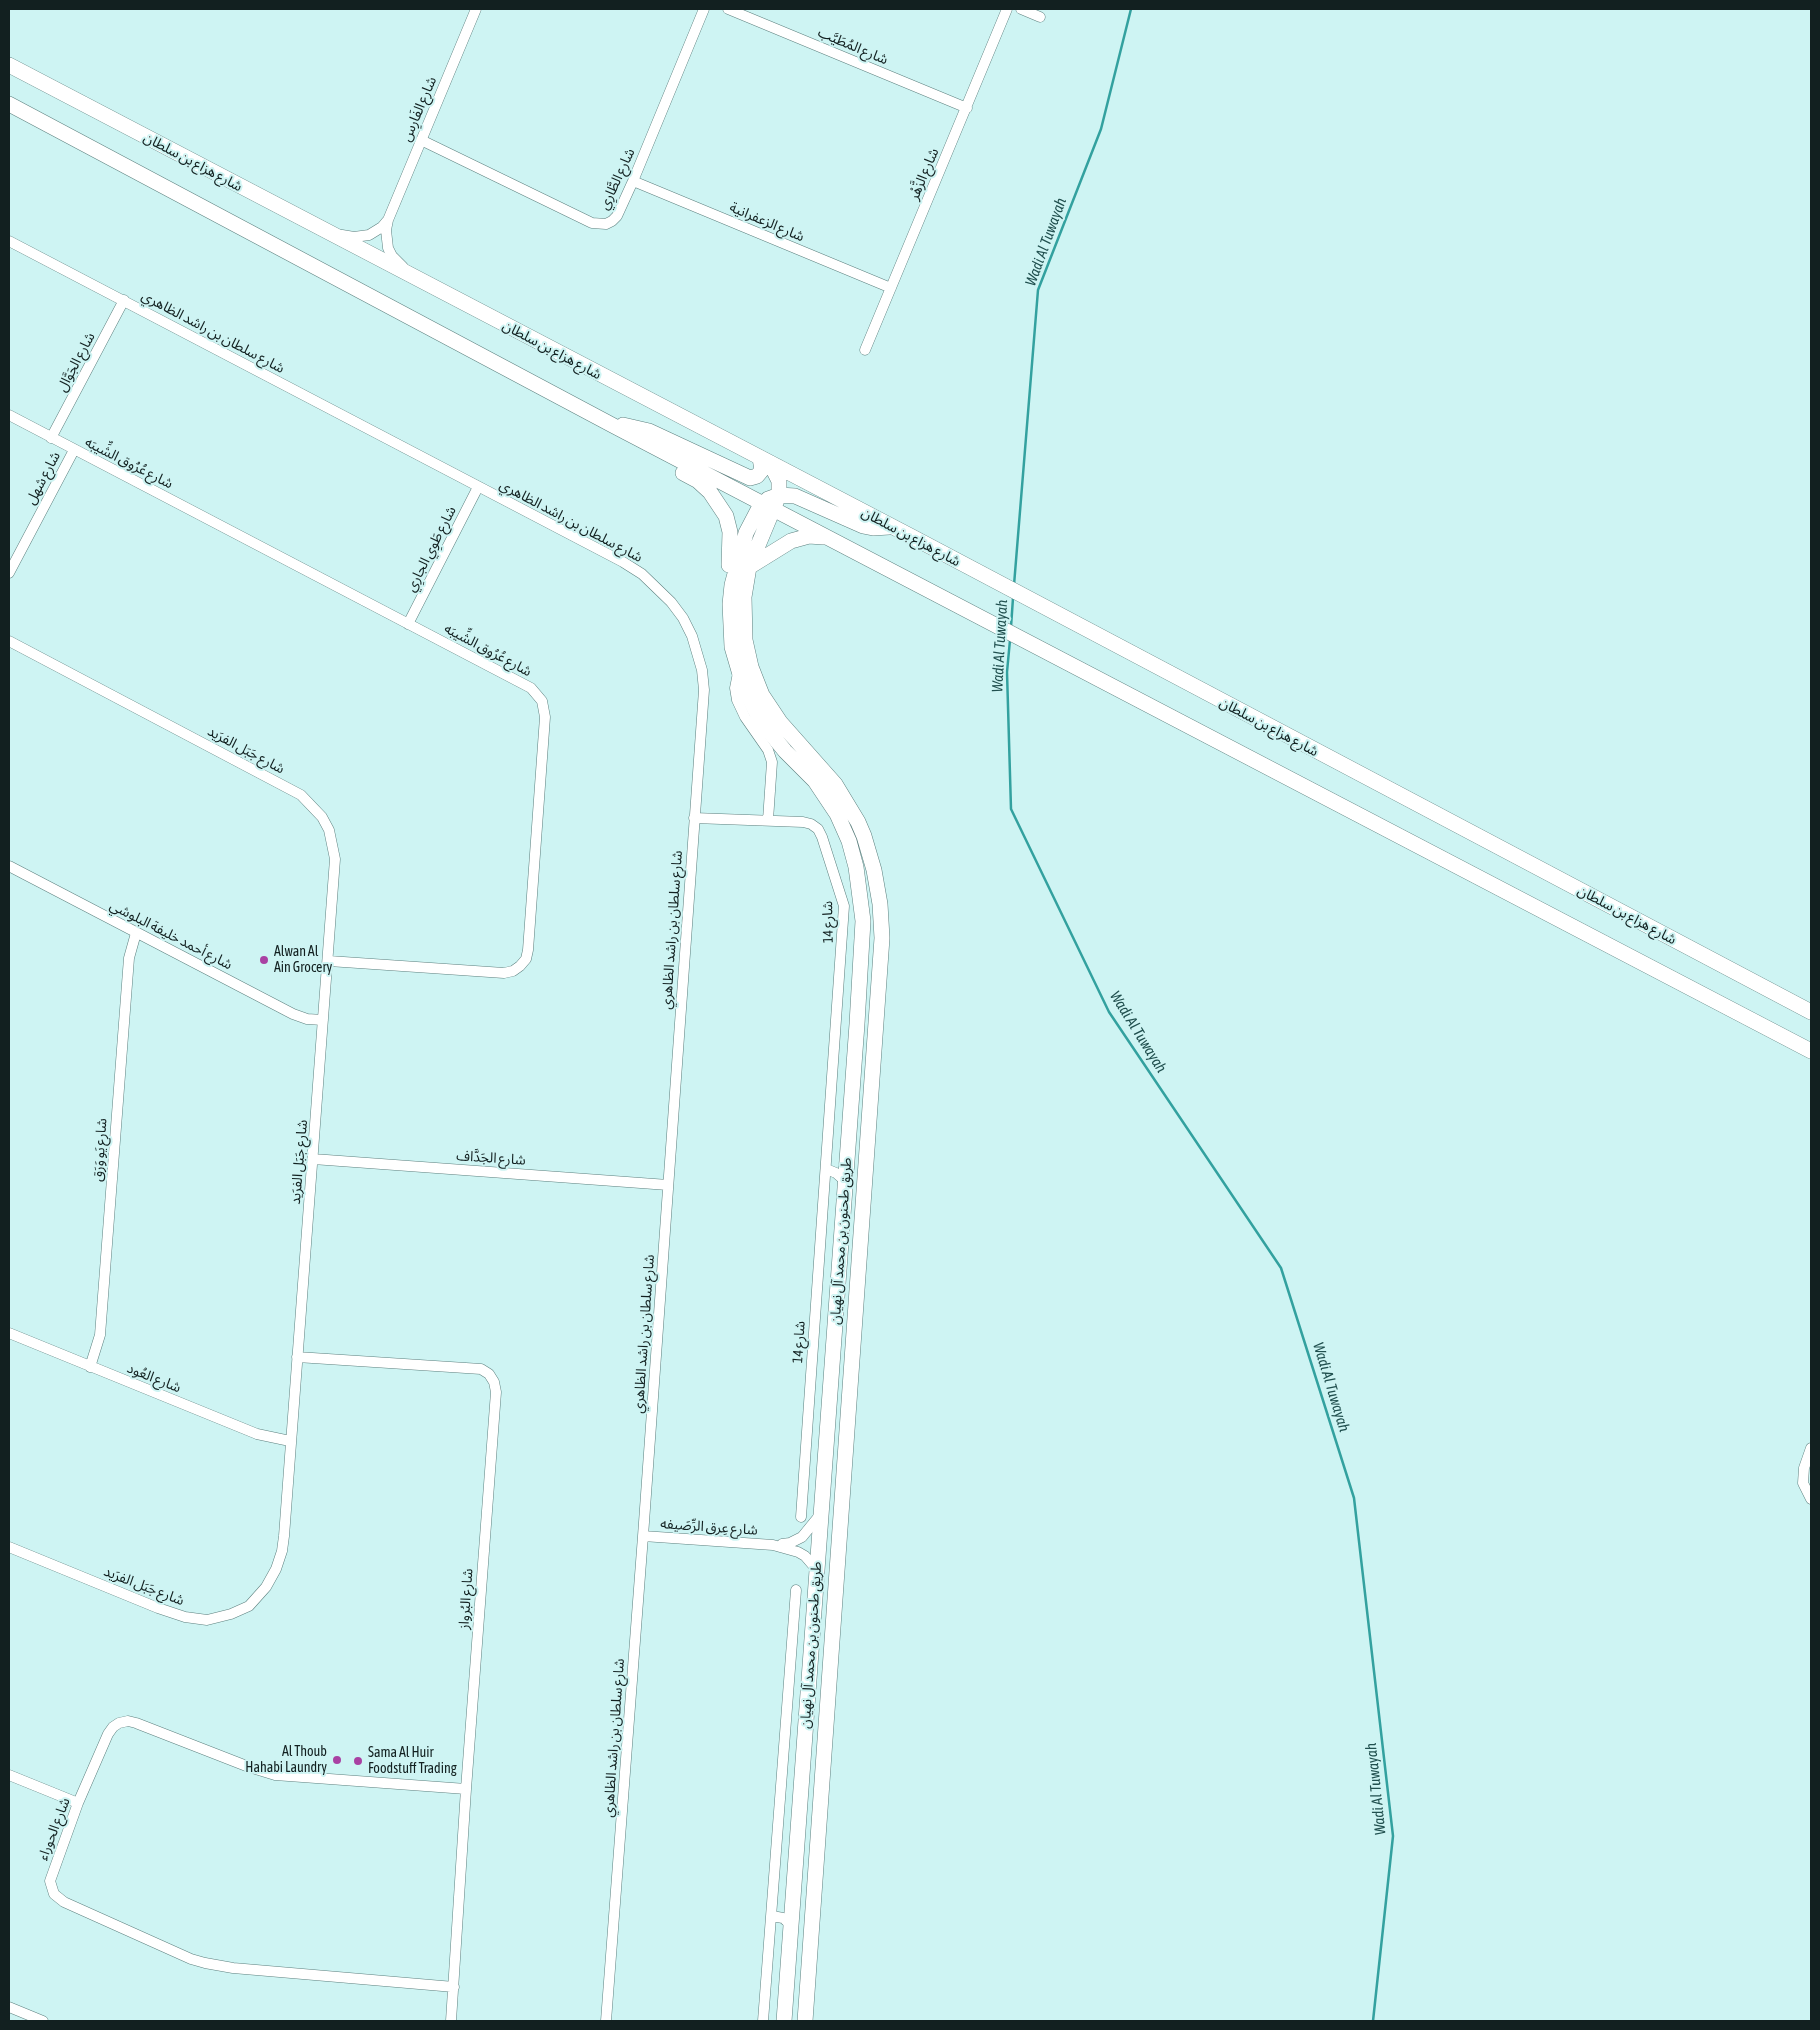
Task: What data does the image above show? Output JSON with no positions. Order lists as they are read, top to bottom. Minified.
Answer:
{"streets":{"main road":["شارع هزاع بن سلطان","طريق طحنون بن محمد آل نهيان"],"street":["شارع المُطَيَّب","شارع الفَارِس","شارع الزَّهْر","شارع الطَّارِي","شارع الزعفرانية","شارع سلطان بن راشد الظاهري","شارع الجَوَّال","شارع عُرُوق الشِّيبَه","شارع شهل","شارع طَوِي الجارِي","شارع جَبَل الفرَيد","شارع 14","شارع أحمد خليفة البلوشي","شارع يَو وَرَق","شارع الجَدَّاف","شارع العُود","شارع عِرق الرِّصَيفه","شارع البُرواز","شارع الحوراء"]},"crossings":[["شارع المُطَيَّب","شارع الزَّهْر"],["شارع الفَارِس","شارع هزاع بن سلطان"],["شارع الفَارِس","شارع الطَّارِي"],["شارع الزَّهْر","شارع الزعفرانية"],["شارع الطَّارِي","شارع الزعفرانية"],["شارع سلطان بن راشد الظاهري","شارع الجَوَّال"],["شارع سلطان بن راشد الظاهري","شارع طَوِي الجارِي"],["شارع سلطان بن راشد الظاهري","شارع 14"],["شارع سلطان بن راشد الظاهري","شارع الجَدَّاف"],["شارع سلطان بن راشد الظاهري","شارع عِرق الرِّصَيفه"],["شارع الجَوَّال","شارع عُرُوق الشِّيبَه"],["شارع عُرُوق الشِّيبَه","شارع شهل"],["شارع عُرُوق الشِّيبَه","شارع طَوِي الجارِي"],["شارع عُرُوق الشِّيبَه","شارع جَبَل الفرَيد"],["شارع جَبَل الفرَيد","شارع أحمد خليفة البلوشي"],["شارع جَبَل الفرَيد","شارع الجَدَّاف"],["شارع جَبَل الفرَيد","شارع العُود"],["شارع جَبَل الفرَيد","شارع البُرواز"],["شارع أحمد خليفة البلوشي","شارع يَو وَرَق"],["شارع يَو وَرَق","شارع العُود"],["طريق طحنون بن محمد آل نهيان","شارع عِرق الرِّصَيفه"],["شارع البُرواز","شارع الحوراء"]],"water":["Wadi Al Tuwayah"],"places":["Alwan Al Ain Grocery","Al Thoub Hahabi Laundry","Sama Al Huir Foodstuff Trading"]}
